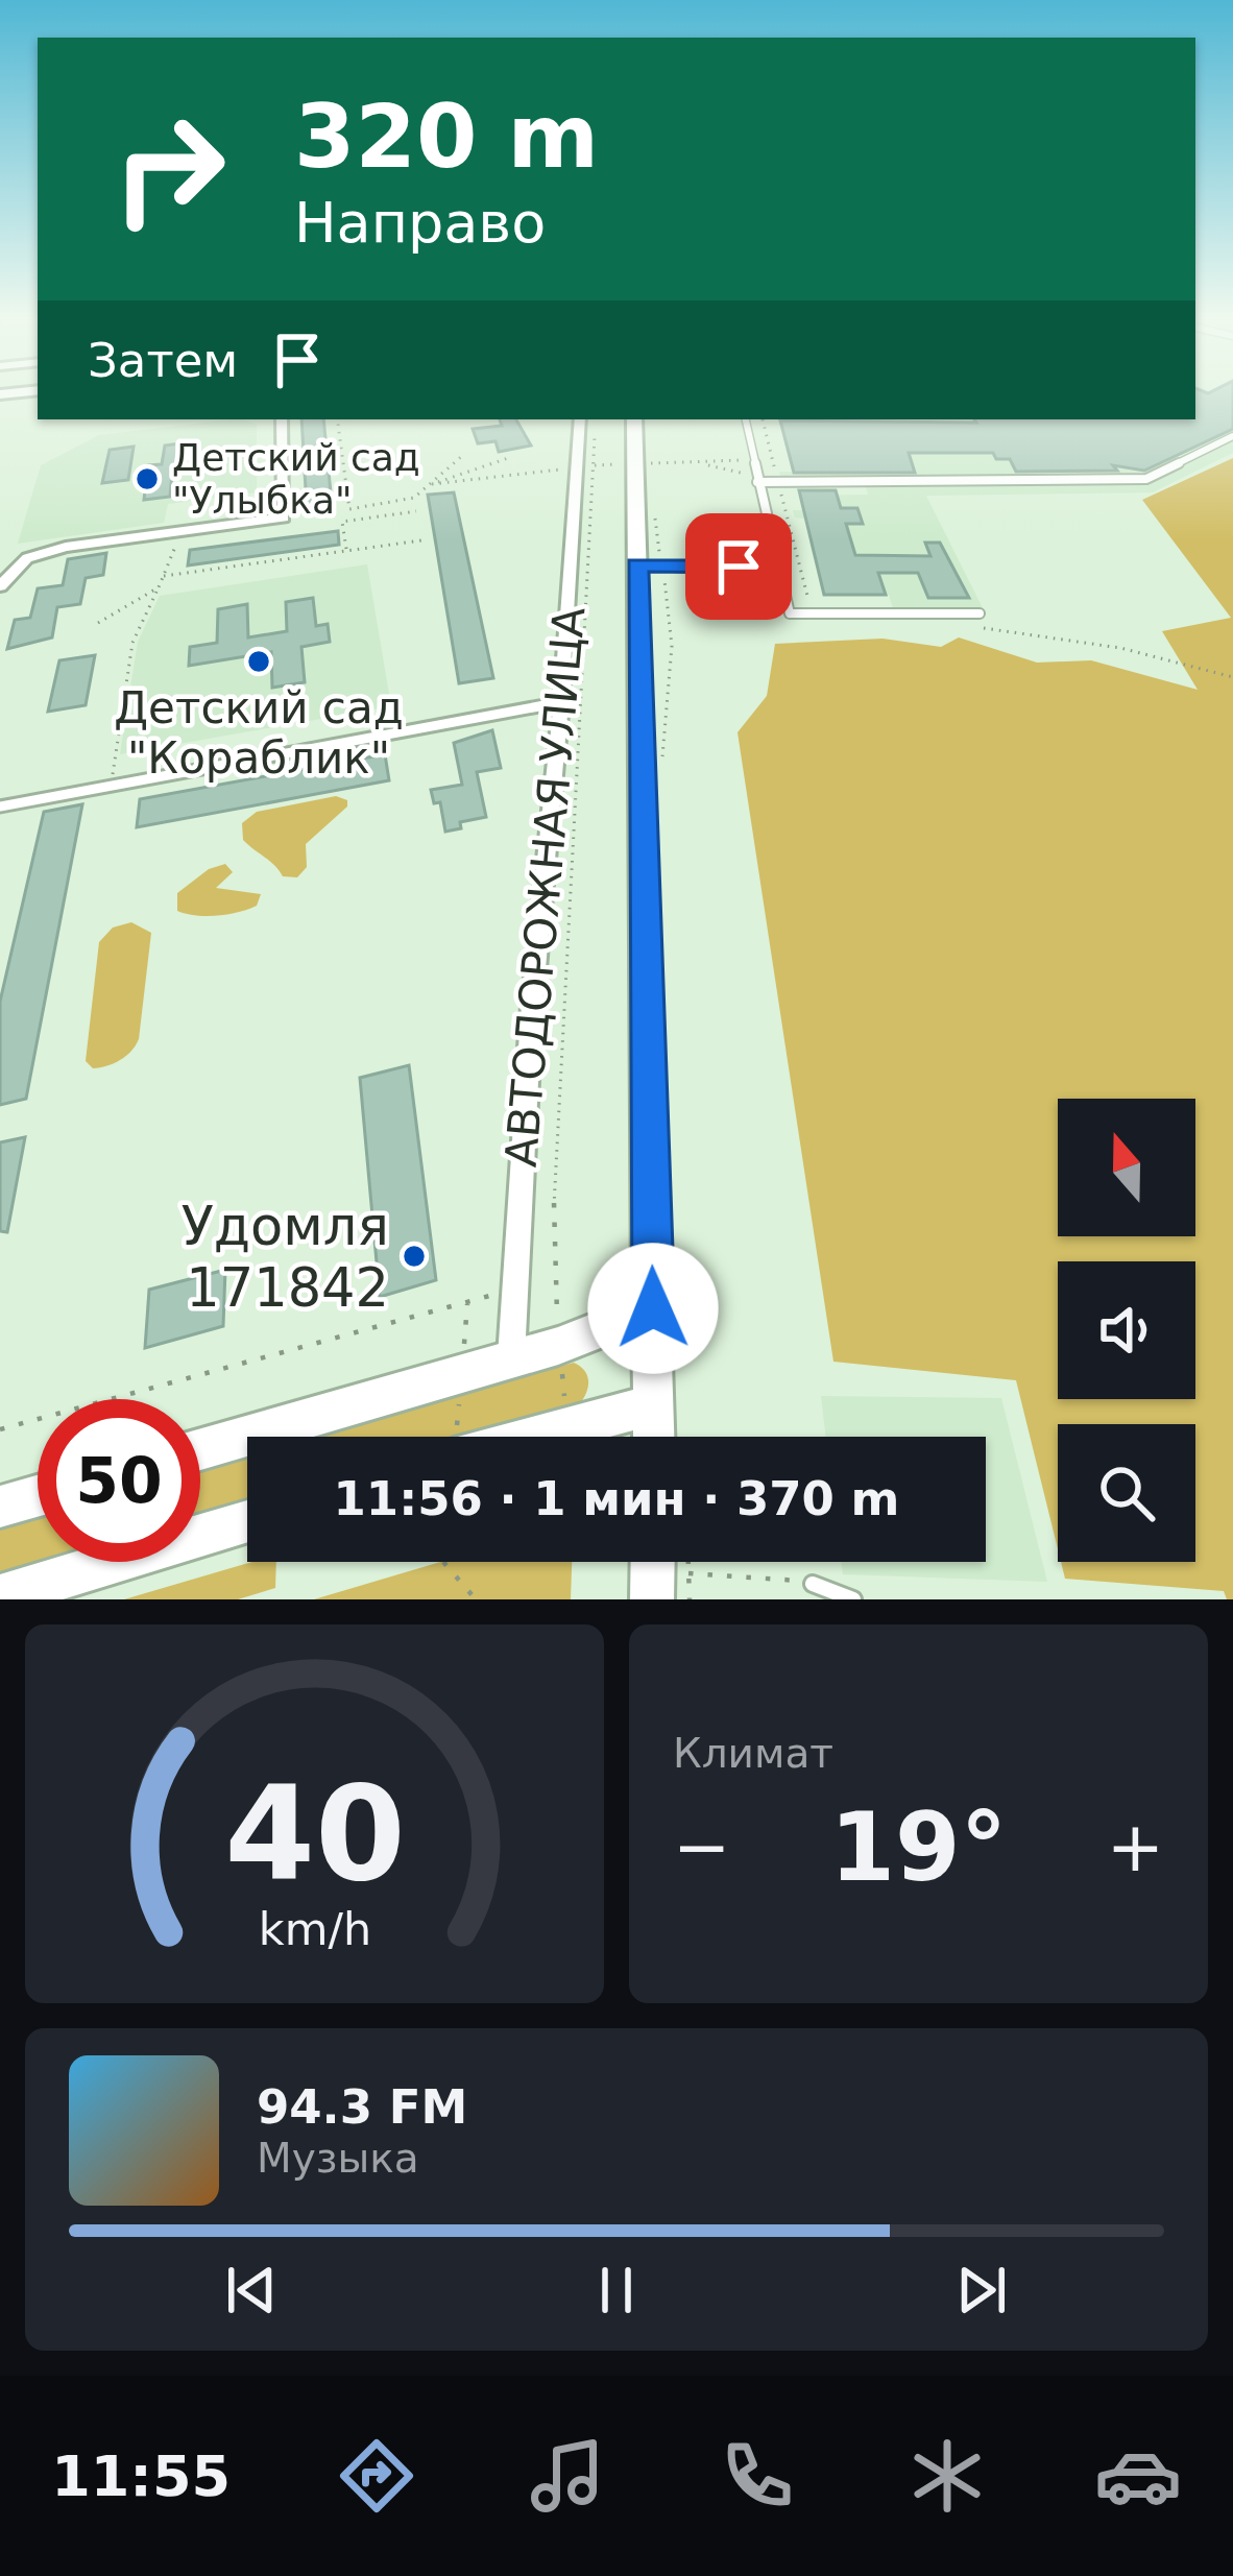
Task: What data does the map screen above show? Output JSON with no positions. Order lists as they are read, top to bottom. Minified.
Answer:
{"streets":{"main road":["АВТОДОРОЖНАЯ УЛИЦА"]},"places":["Детский сад \"Улыбка\"","Детский сад \"Кораблик\"","Удомля 171842"],"north":"top","page":{"turn":["320 m","Направо"],"then":"Затем","limit":"50","trip":"11:56 · 1 мин · 370 m","tile":"Климат","heat":["−","19°","+"],"song":["94.3 FM","Музыка"],"tabs":"11:55","gauge":["40","km/h"]}}
